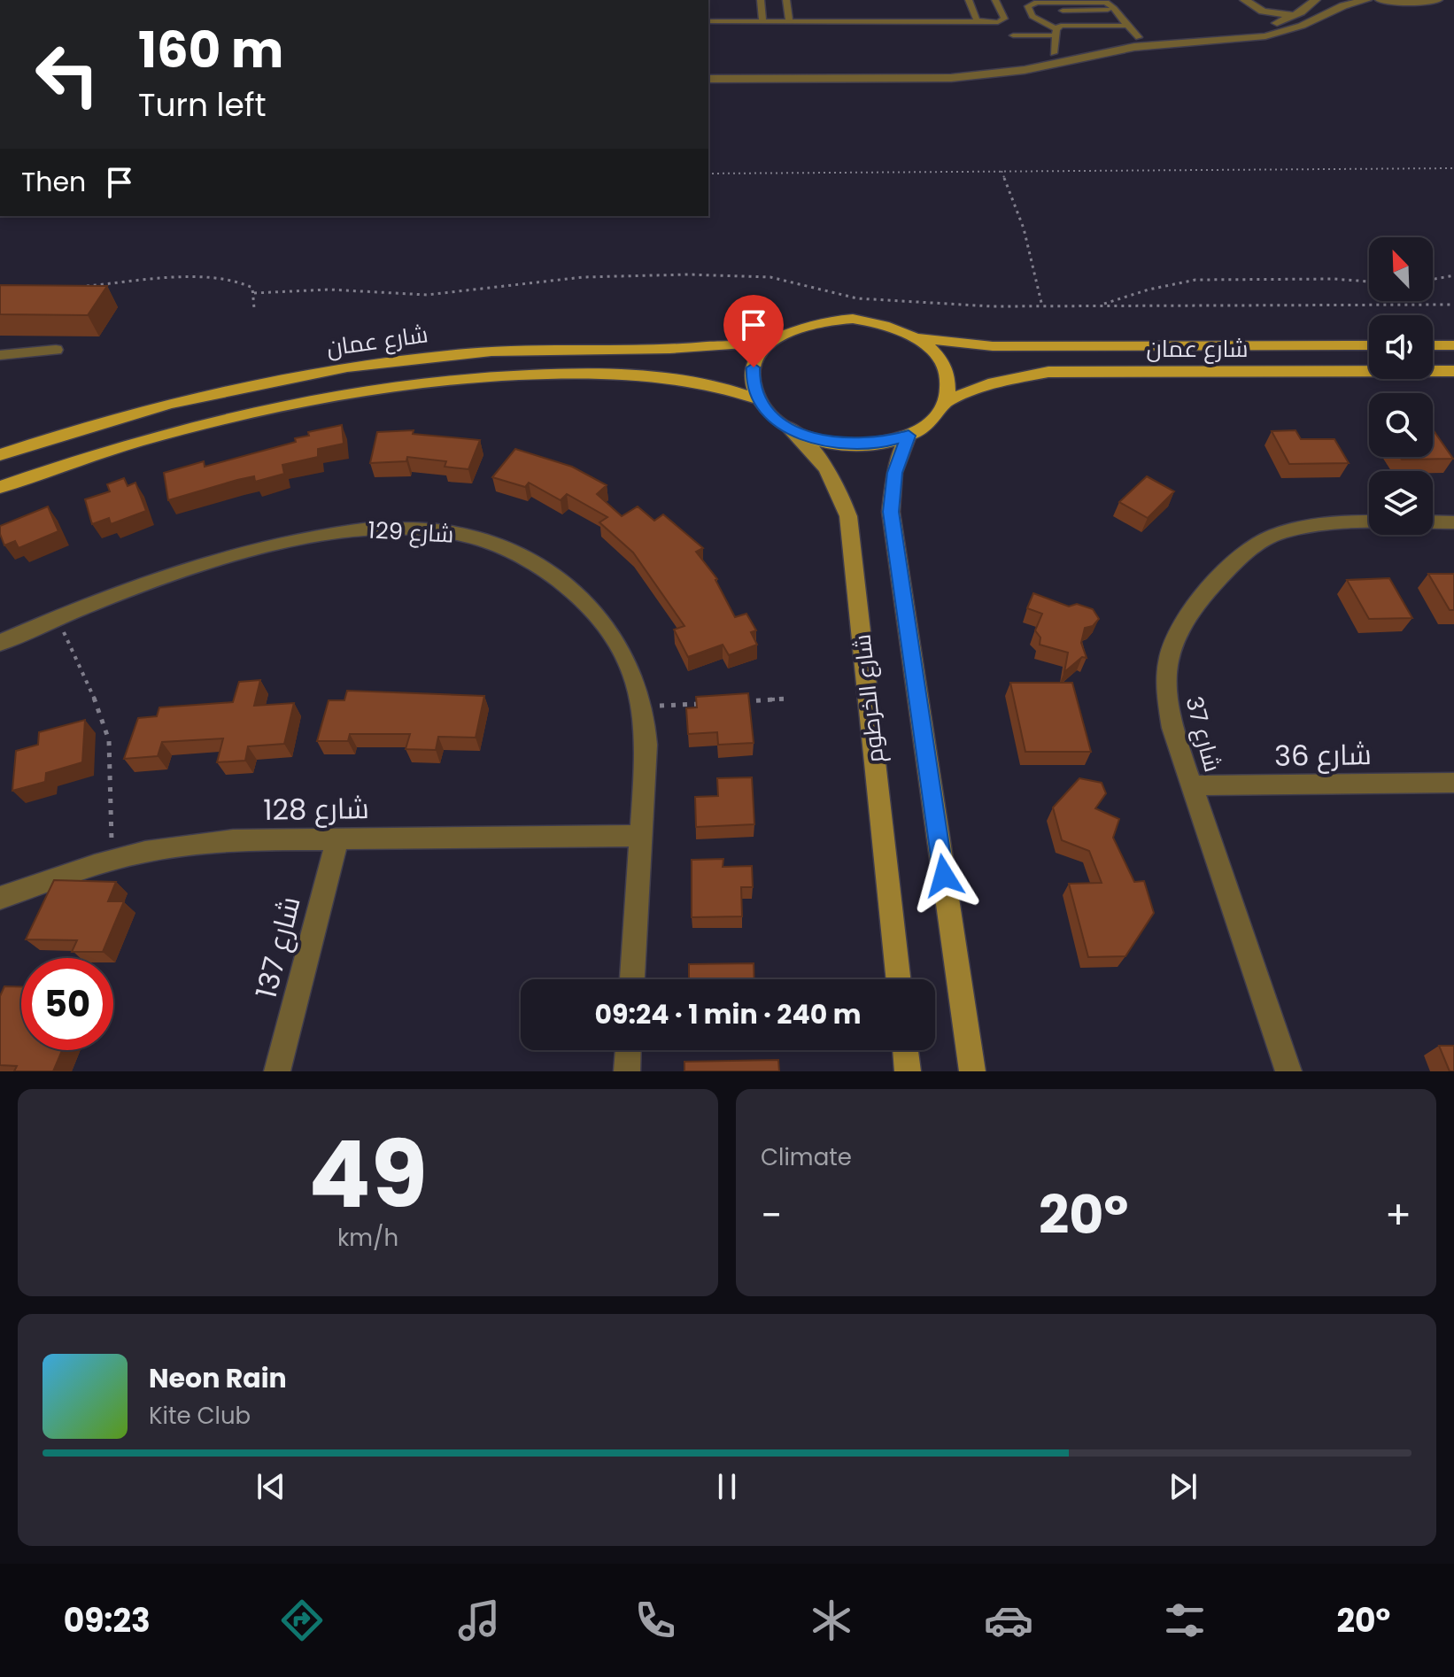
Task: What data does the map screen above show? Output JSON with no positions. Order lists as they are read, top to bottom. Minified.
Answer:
{"streets":{"main road":["شارع عمان","شارع الخرطوم"],"street":["شارع 129","شارع 37","شارع 36","شارع 128","شارع 137"]},"crossings":[["شارع عمان","شارع الخرطوم"],["شارع 129","شارع 128"],["شارع 37","شارع 36"],["شارع 128","شارع 137"]],"north":"top left","page":{"turn":["160 m","Turn left"],"then":"Then","limit":"50","trip":"09:24 · 1 min · 240 m","tile":[["49","km/h"],"Climate"],"heat":["−","20°","+"],"song":["Neon Rain","Kite Club"],"tabs":["09:23","20°"]}}
